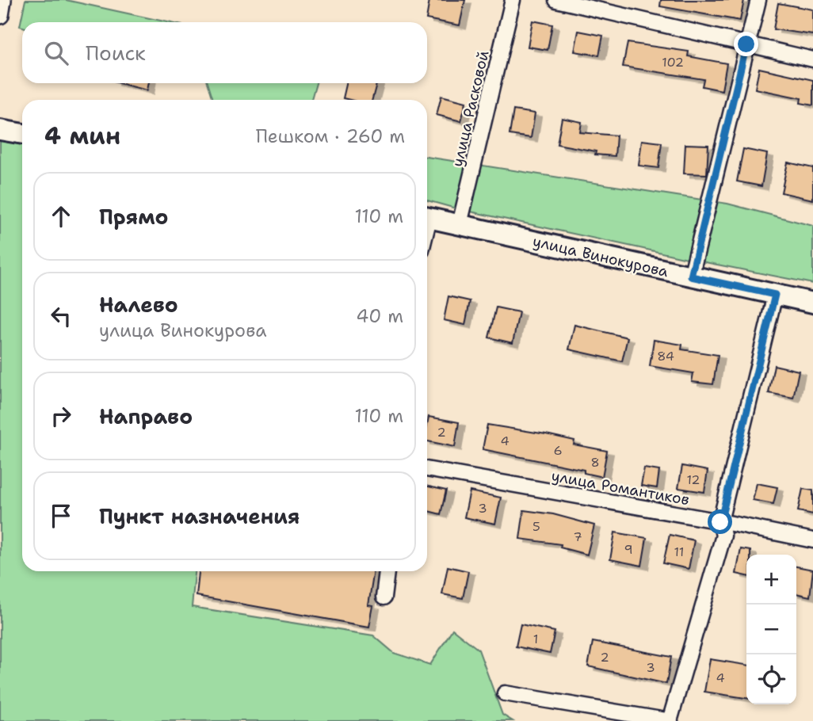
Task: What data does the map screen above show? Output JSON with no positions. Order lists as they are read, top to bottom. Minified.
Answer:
{"streets":{"main road":["улица Винокурова"],"street":["улица Расковой","улица Романтиков"]},"crossings":[["улица Расковой","улица Винокурова"]],"house_numbers":["102","84","2","4","6","8","12","3","5","7","9","11","1","2","3","4"],"page":{"search":"Поиск","heading":["4 мин","Пешком · 260 m"],"list":[["Прямо","110 m"],["Налево","улица Винокурова","40 m"],["Направо","110 m"],"Пункт назначения"],"map_buttons":["+","−"]}}
